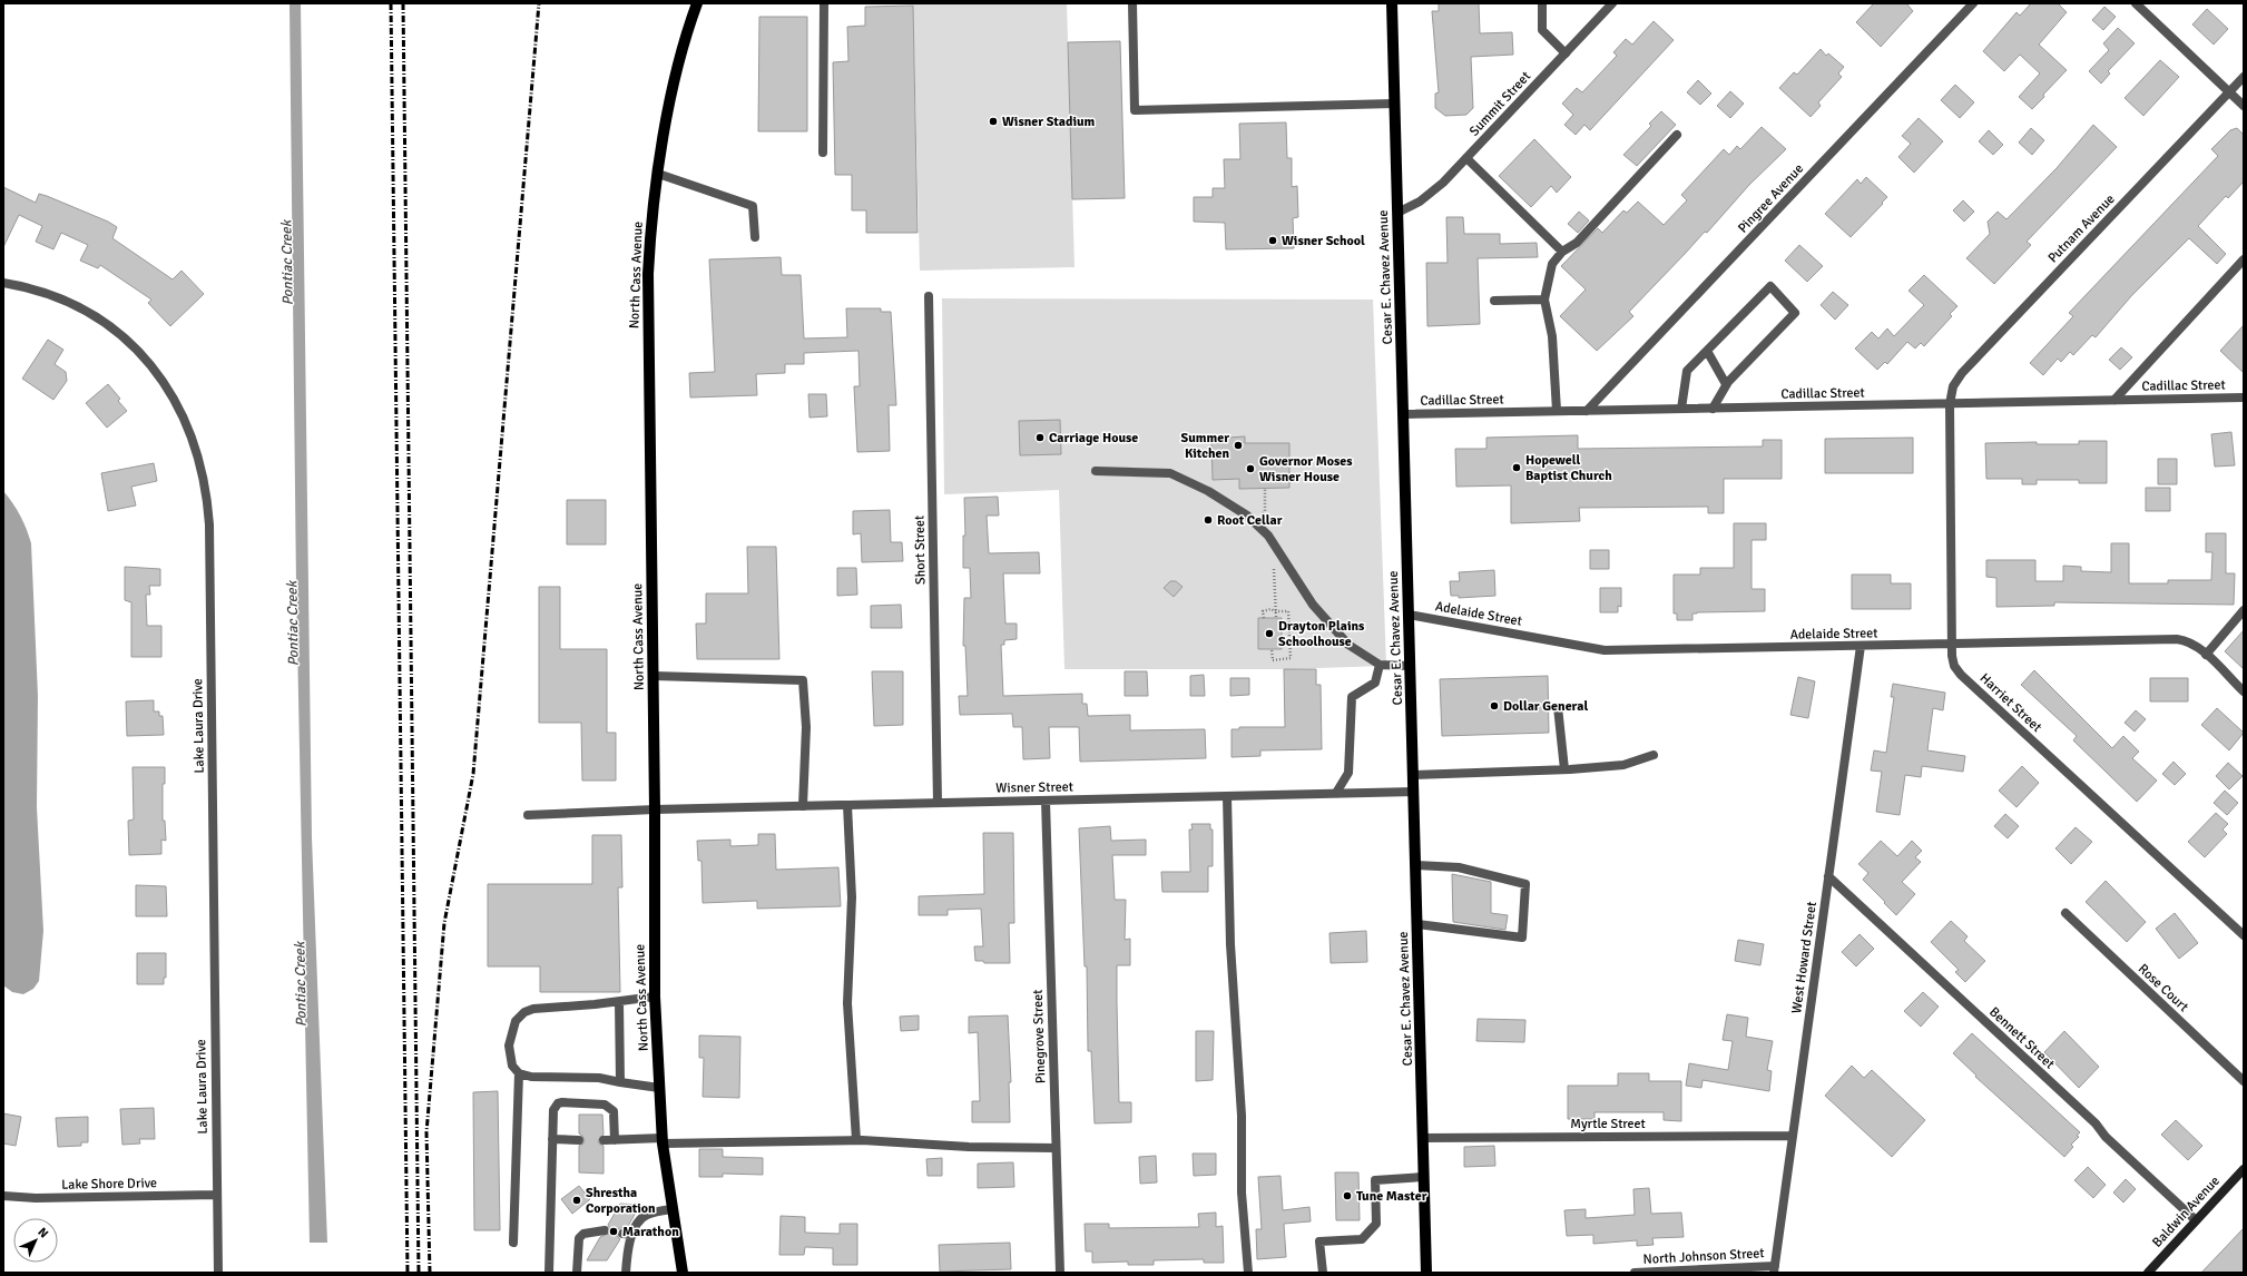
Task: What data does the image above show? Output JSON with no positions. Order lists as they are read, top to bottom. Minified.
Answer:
{"streets":{"main road":["North Cass Avenue","Cesar E. Chavez Avenue","Baldwin Avenue"],"street":["Summit Street","Pingree Avenue","Putnam Avenue","Cadillac Street","Short Street","Adelaide Street","Harriet Street","Lake Laura Drive","Wisner Street","West Howard Street","Rose Court","Pinegrove Street","Bennett Street","Myrtle Street","Lake Shore Drive","North Johnson Street"]},"crossings":[["Summit Street","Cesar E. Chavez Avenue"],["Pingree Avenue","Cadillac Street"],["Putnam Avenue","Cadillac Street"],["Putnam Avenue","Harriet Street"],["North Cass Avenue","Wisner Street"],["Cesar E. Chavez Avenue","Cadillac Street"],["Cesar E. Chavez Avenue","Adelaide Street"],["Cesar E. Chavez Avenue","Wisner Street"],["Cesar E. Chavez Avenue","Myrtle Street"],["Cadillac Street","Harriet Street"],["Short Street","Wisner Street"],["Adelaide Street","Harriet Street"],["Adelaide Street","West Howard Street"],["Lake Laura Drive","Lake Shore Drive"],["Wisner Street","Pinegrove Street"],["West Howard Street","Bennett Street"],["West Howard Street","Myrtle Street"],["West Howard Street","North Johnson Street"],["Bennett Street","Baldwin Avenue"]],"water":["Pontiac Creek"],"places":["Wisner Stadium","Wisner School","Carriage House","Summer Kitchen","Hopewell Baptist Church","Governor Moses Wisner House","Root Cellar","Drayton Plains Schoolhouse","Dollar General","Tune Master","Shrestha Corporation","Marathon"],"north":"top right"}
